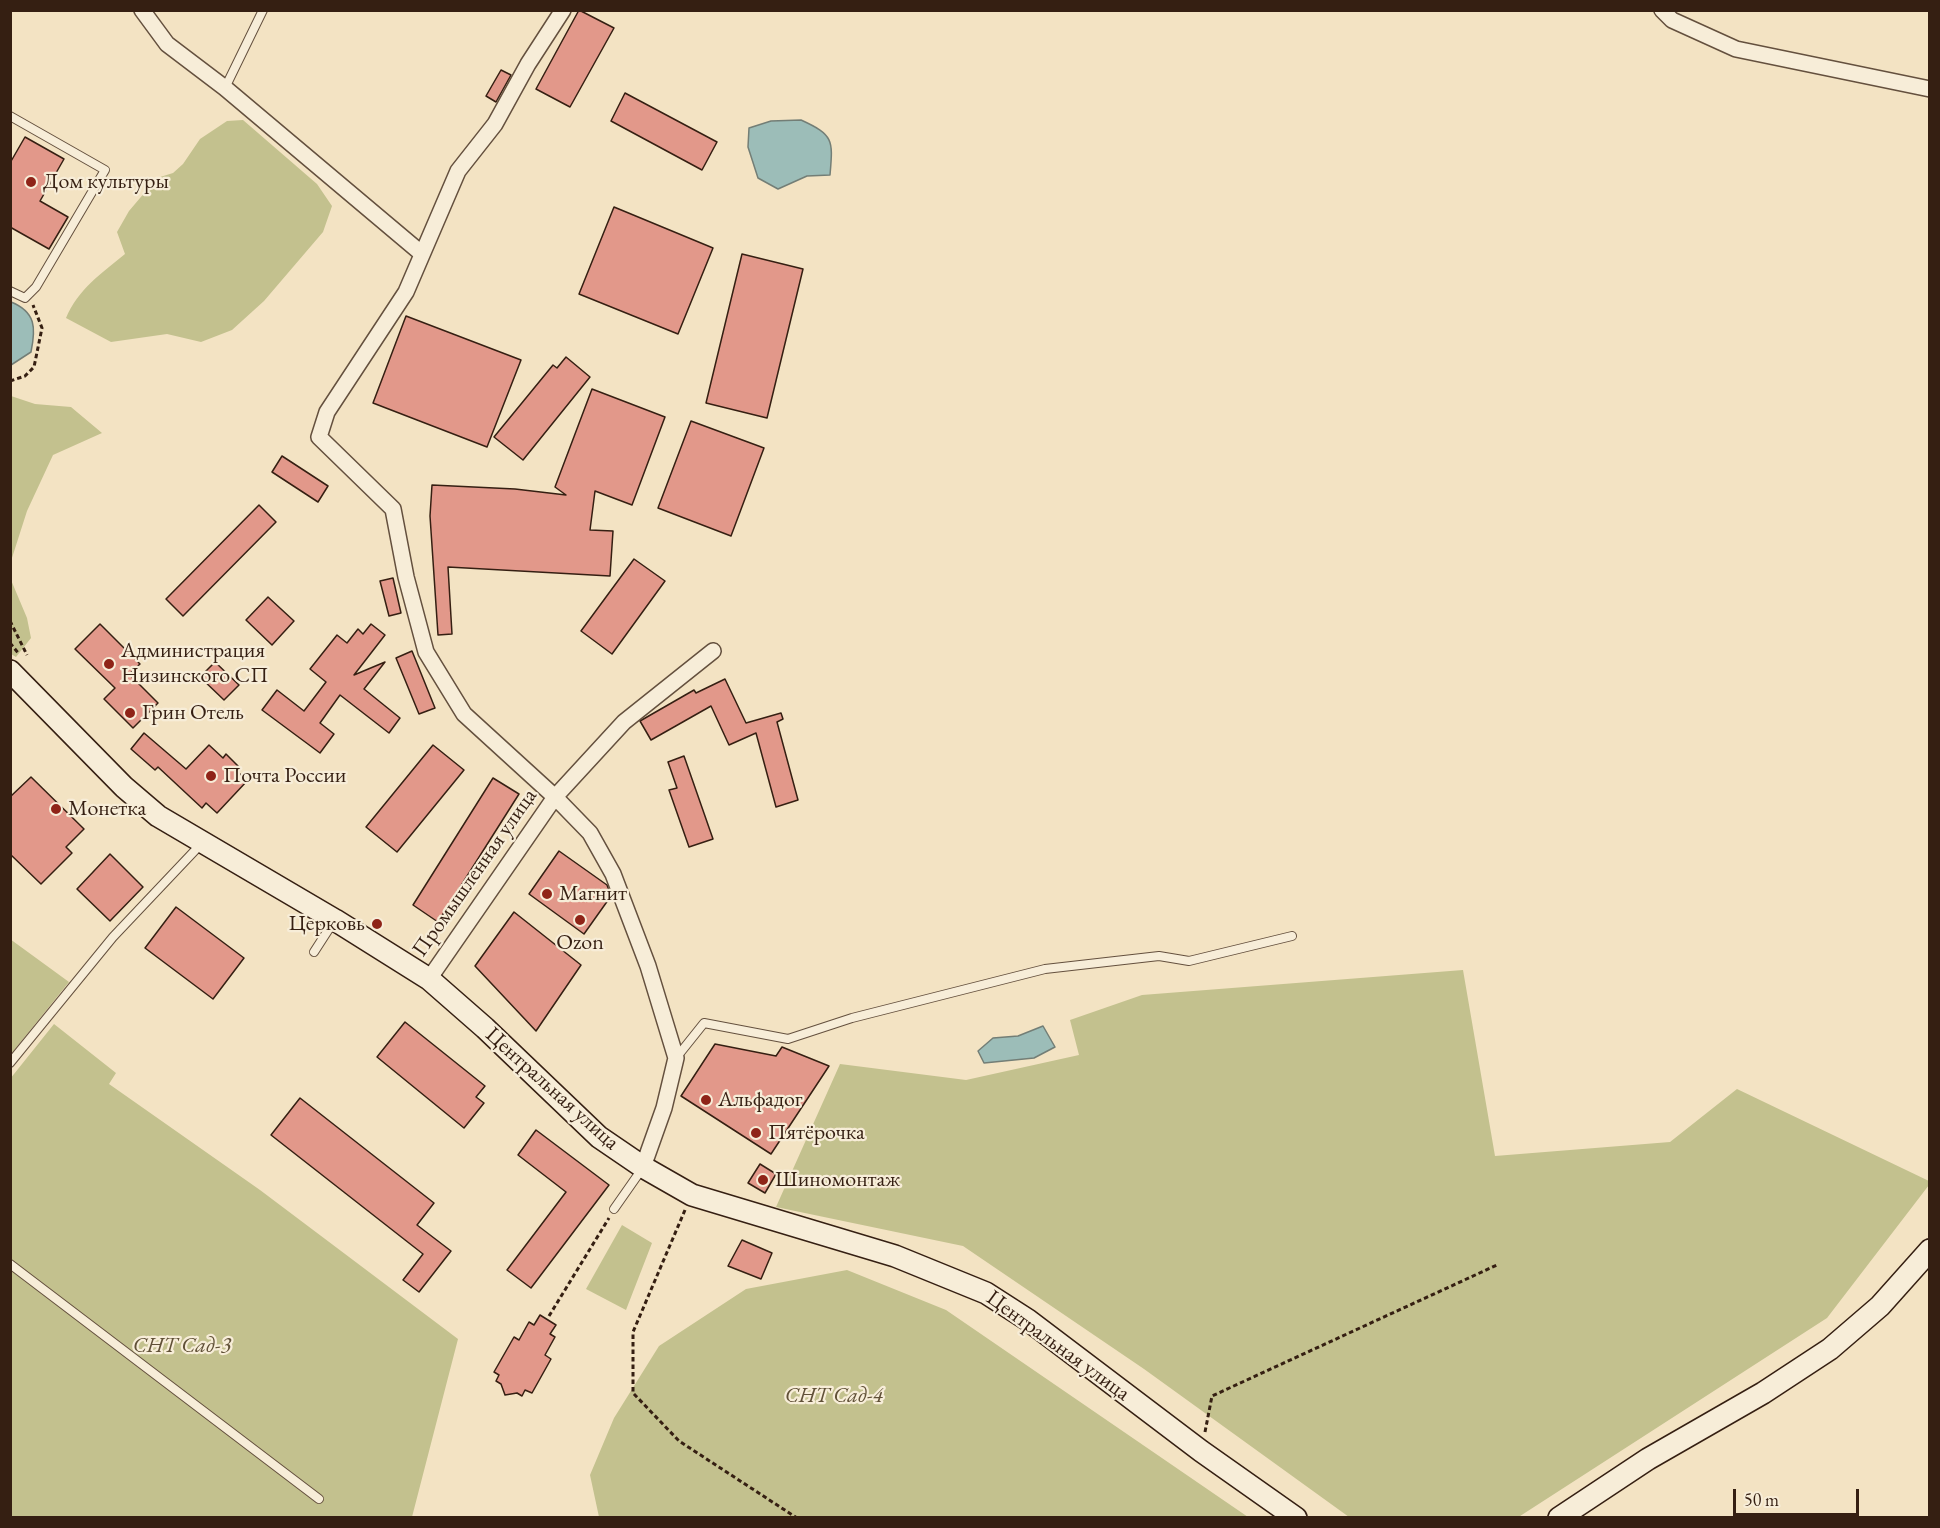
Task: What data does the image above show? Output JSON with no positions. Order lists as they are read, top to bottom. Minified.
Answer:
{"streets":{"street":["Промышленная улица","Центральная улица"]},"crossings":[["Промышленная улица","Центральная улица"]],"parks":["СНТ Сад-3","СНТ Сад-4"],"places":["Дом культуры","Администрация Низинского СП","Грин Отель","Почта России","Монетка","Магнит","Ozon","Церковь","Альфадог","Пятёрочка","Шиномонтаж"],"scale_bar":"50 m"}
